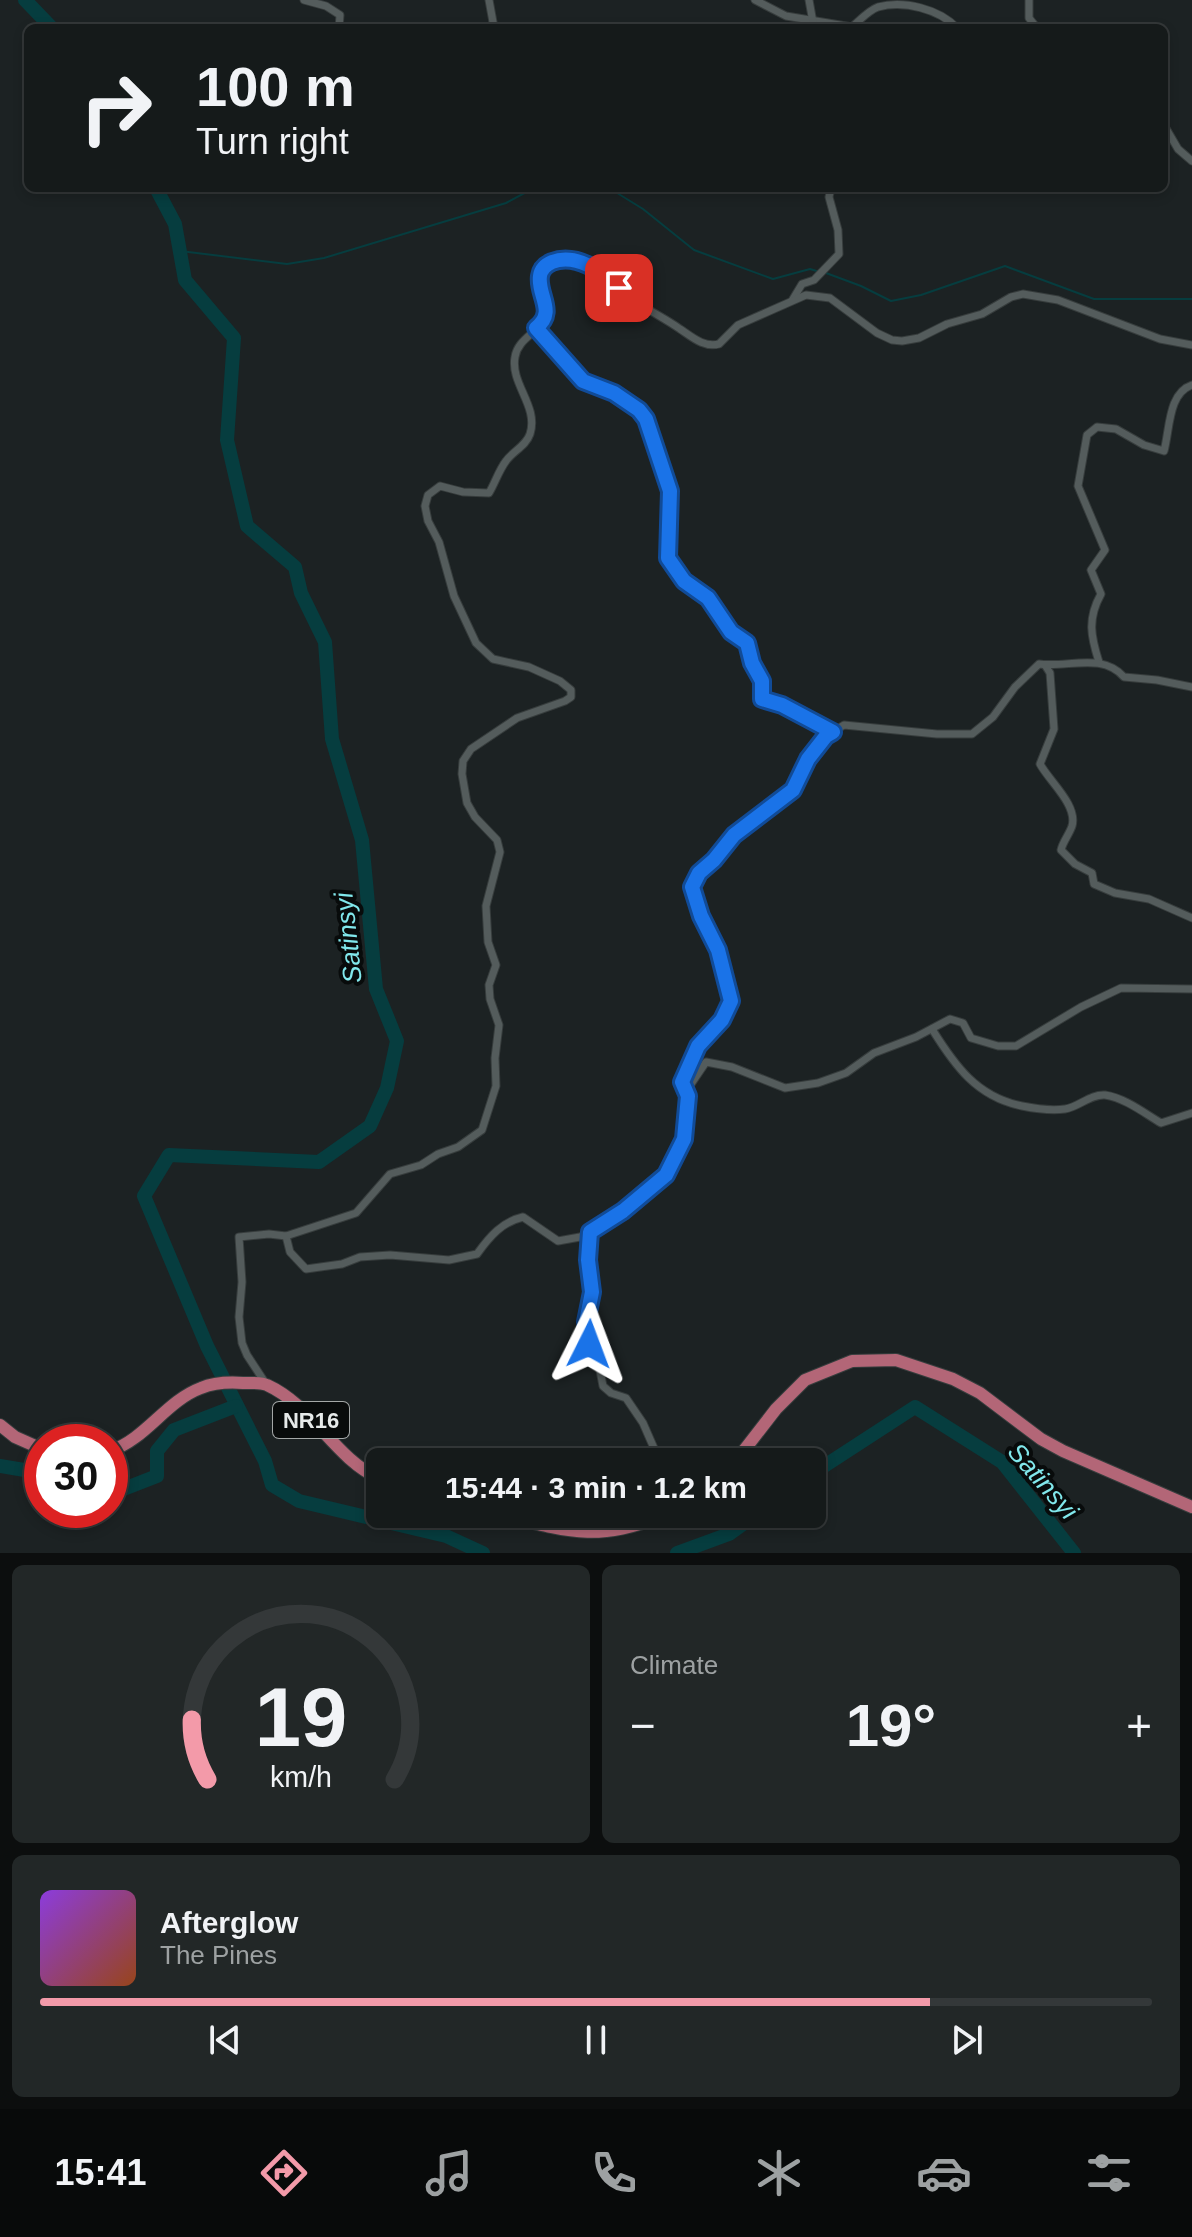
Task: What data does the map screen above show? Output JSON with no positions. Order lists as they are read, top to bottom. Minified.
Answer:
{"streets":{"main road":["NR16"]},"water":["Satinsyi"],"page":{"turn":["100 m","Turn right"],"limit":"30","trip":"15:44 · 3 min · 1.2 km","tile":"Climate","heat":["−","19°","+"],"song":["Afterglow","The Pines"],"tabs":"15:41","gauge":["19","km/h"]}}
